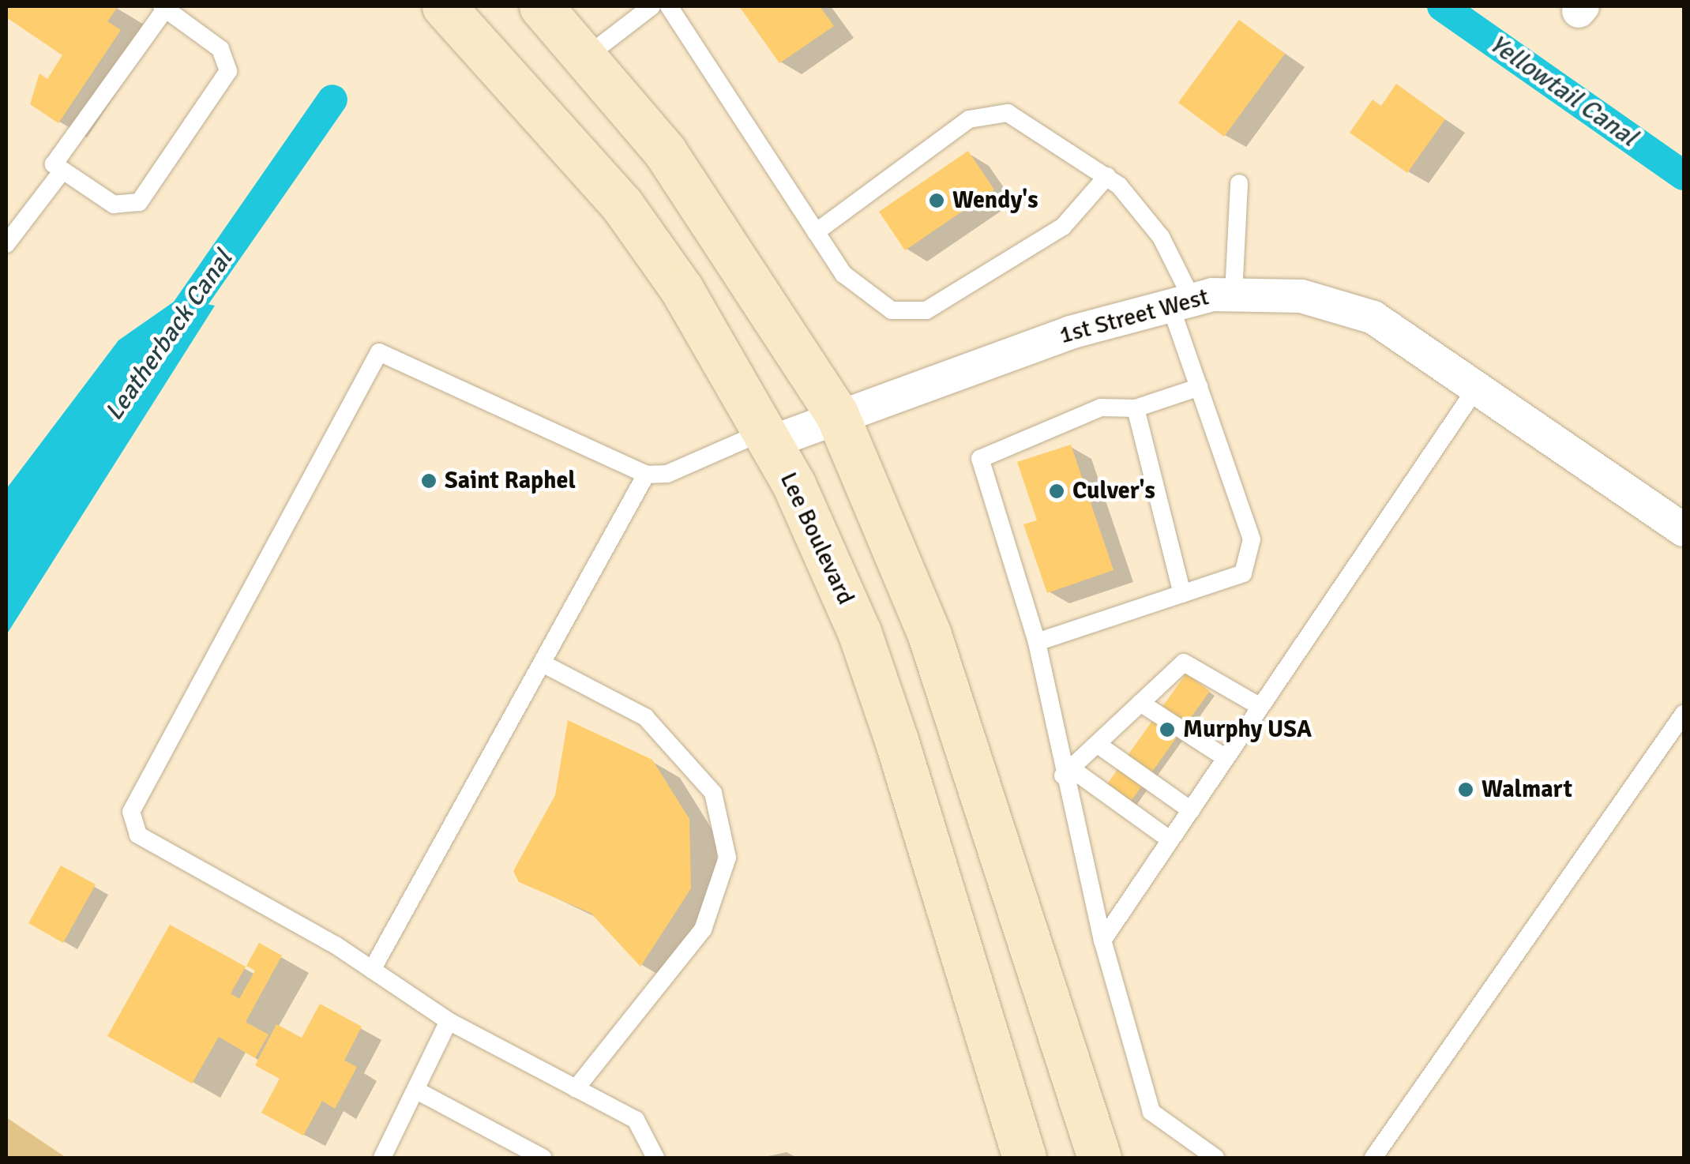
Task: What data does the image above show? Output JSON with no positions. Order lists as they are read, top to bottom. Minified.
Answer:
{"streets":{"main road":["Lee Boulevard"],"street":["1st Street West"]},"crossings":[["1st Street West","Lee Boulevard"]],"water":["Yellowtail Canal","Leatherback Canal"],"places":["Wendy's","Saint Raphel","Culver's","Murphy USA","Walmart"]}
